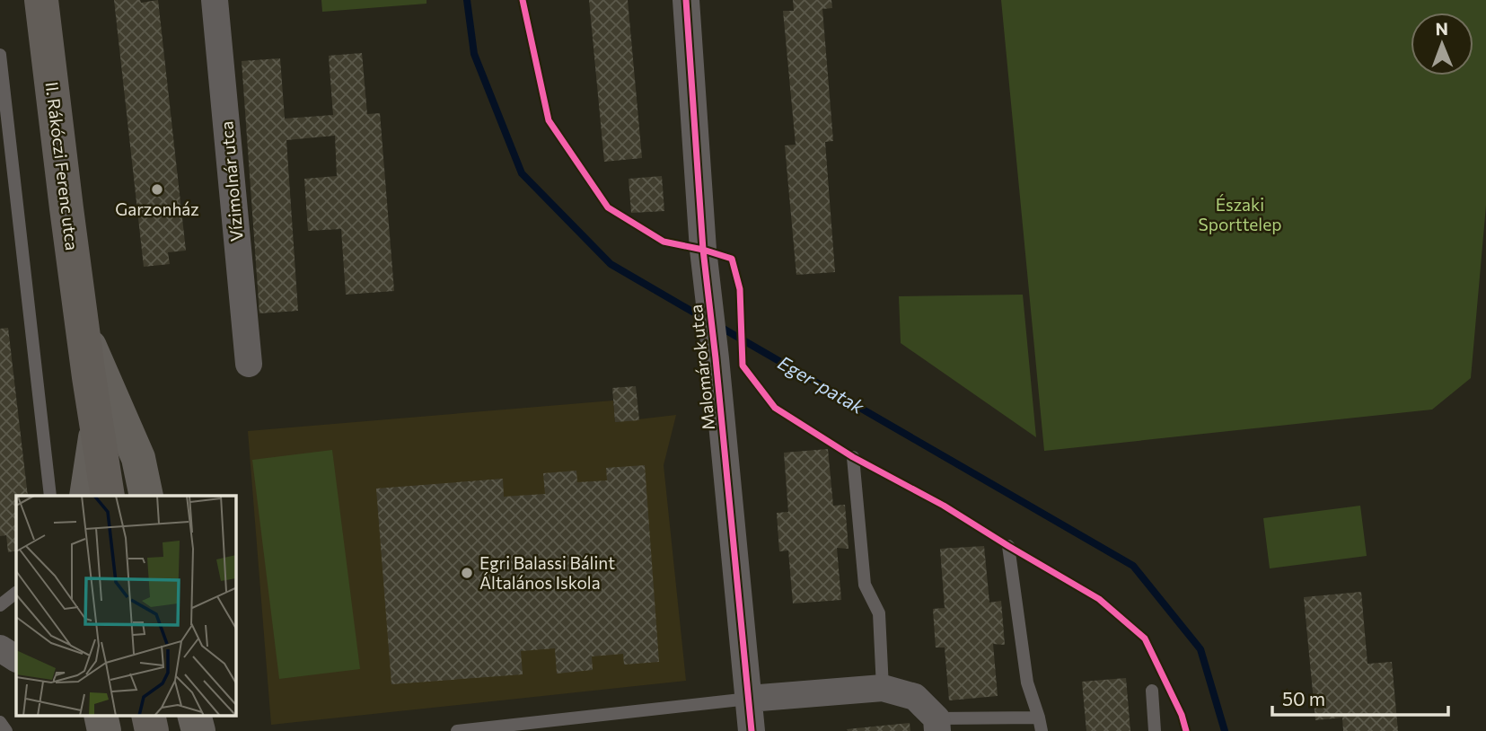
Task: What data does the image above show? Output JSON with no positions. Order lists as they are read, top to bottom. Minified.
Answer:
{"streets":{"main road":["II. Rákóczi Ferenc utca"],"street":["Vízimolnár utca","Malomárok utca"]},"water":["Eger-patak"],"parks":["Északi Sporttelep"],"places":["Garzonház","Egri Balassi Bálint Általános Iskola"],"scale_bar":"50 m","north":"top"}
